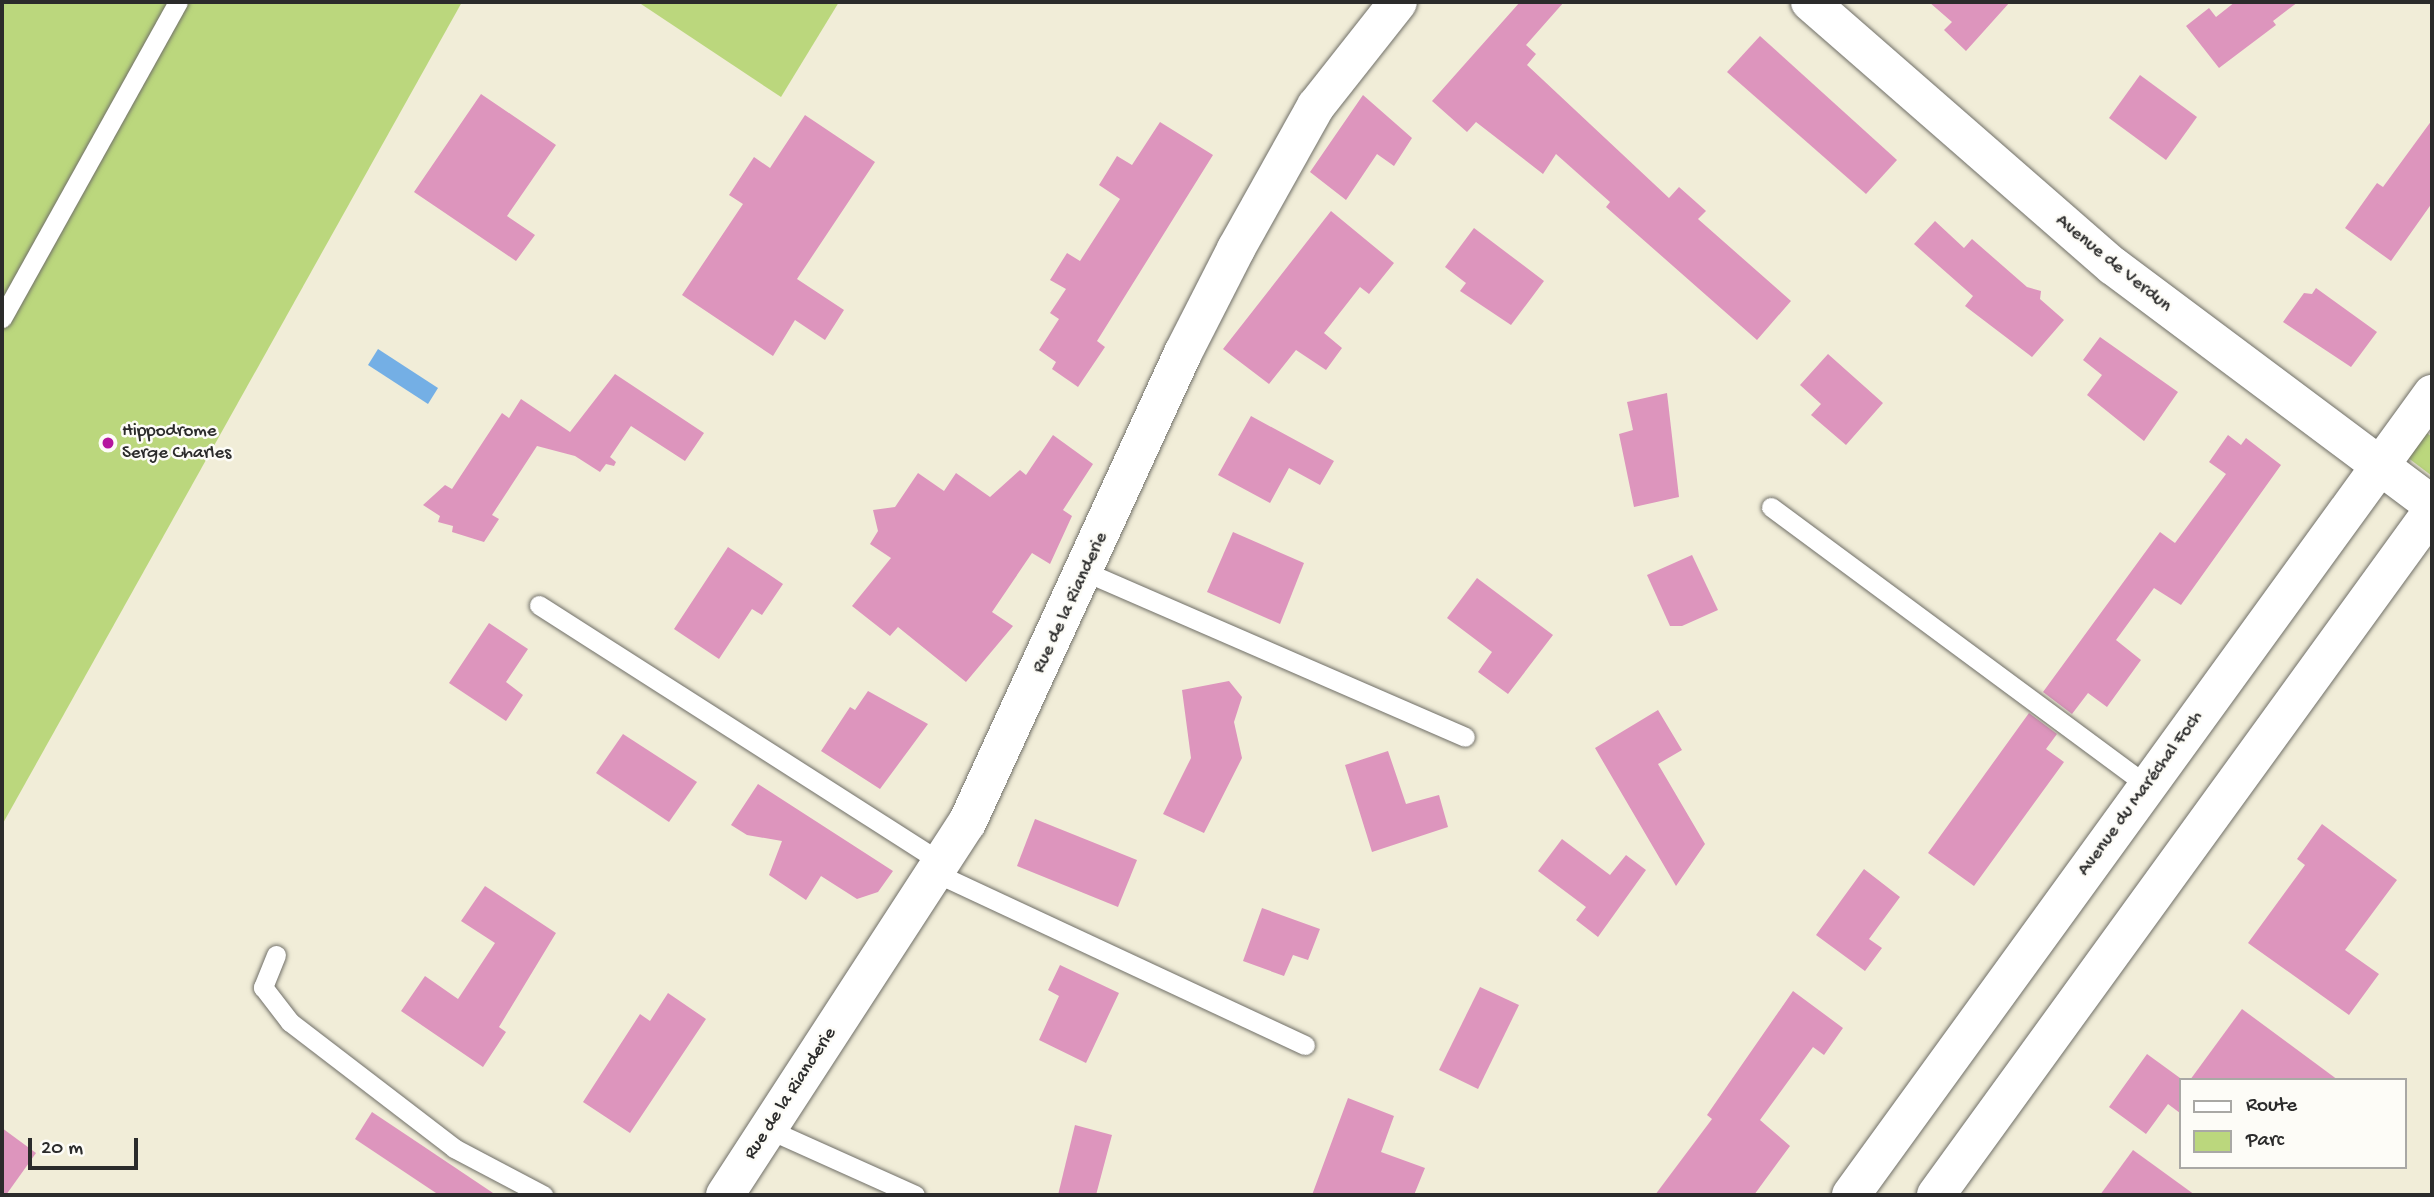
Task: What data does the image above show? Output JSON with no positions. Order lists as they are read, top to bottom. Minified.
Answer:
{"streets":{"street":["Avenue de Verdun","Rue de la Rianderie","Avenue du Maréchal Foch"]},"crossings":[["Avenue de Verdun","Avenue du Maréchal Foch"]],"places":["Hippodrome Serge Charles"],"legend":["Route","Parc"],"scale_bar":"20 m"}
